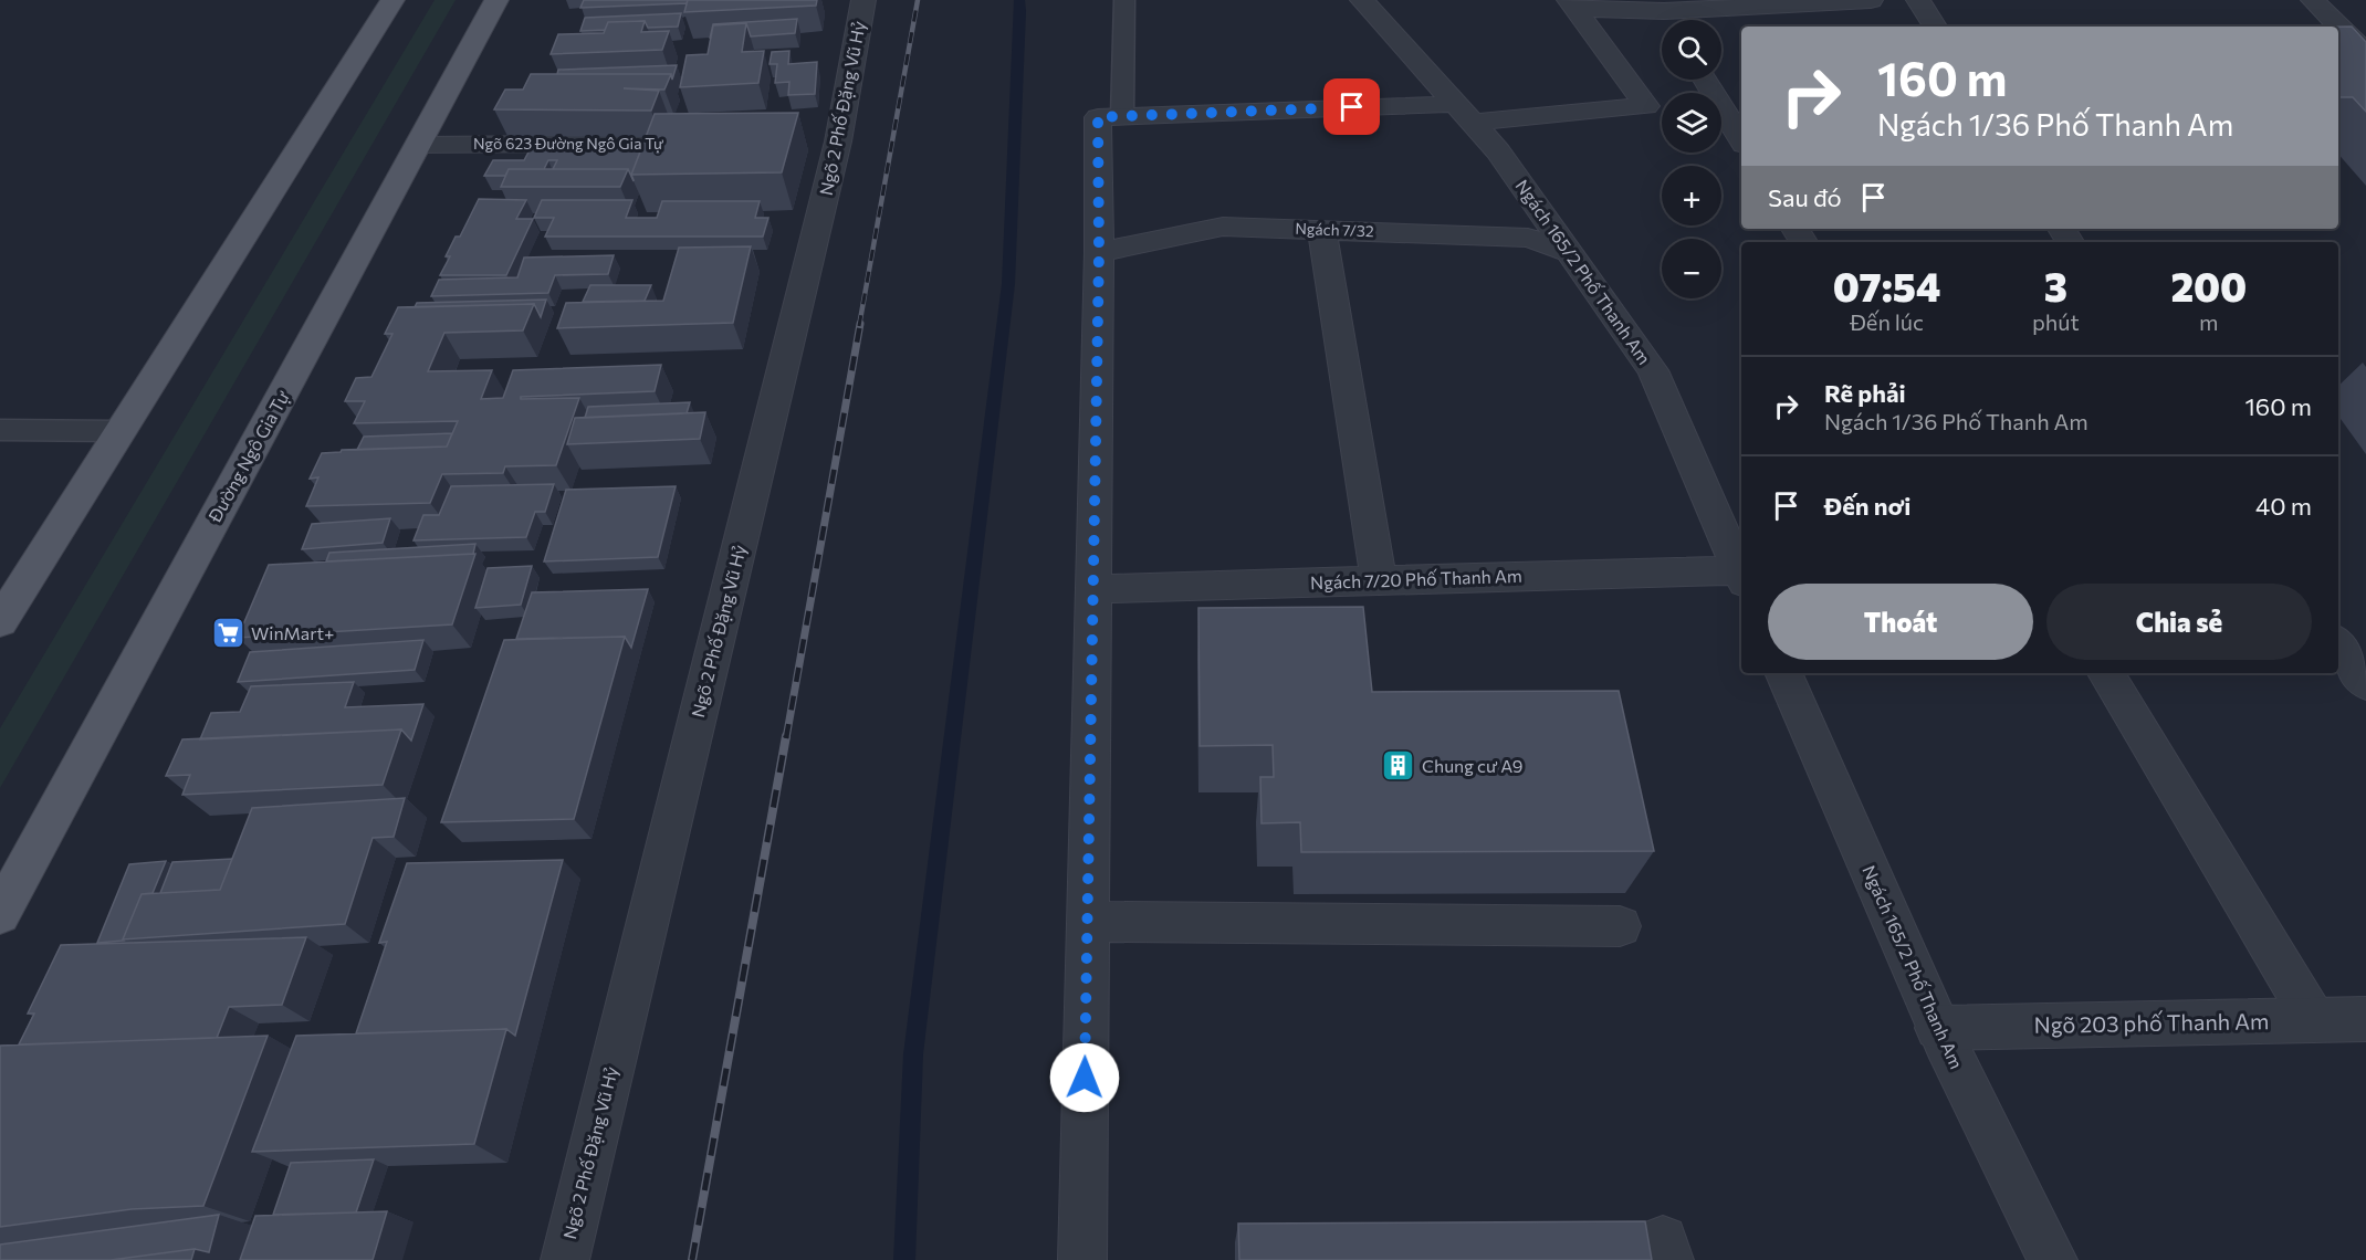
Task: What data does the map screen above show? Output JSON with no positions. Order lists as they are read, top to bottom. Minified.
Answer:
{"streets":{"main road":["Đường Ngô Gia Tự"],"street":["Ngõ 2 Phố Đặng Vũ Hỷ","Ngõ 623 Đường Ngô Gia Tự","Ngách 7/32","Ngách 165/2 Phố Thanh Am","Ngách 7/20 Phố Thanh Am","Ngõ 203 phố Thanh Am"]},"crossings":[["Ngõ 623 Đường Ngô Gia Tự","Đường Ngô Gia Tự"],["Ngách 7/32","Ngách 165/2 Phố Thanh Am"],["Ngách 165/2 Phố Thanh Am","Ngõ 203 phố Thanh Am"]],"places":{"supermarket":["WinMart+"],"building":["Chung cư A9"]},"page":{"map_buttons":["+","−"],"turn":["160 m","Ngách 1/36 Phố Thanh Am"],"then":"Sau đó","eta":["07:54","Đến lúc","3","phút","200","m"],"list":[{"name":"Rẽ phải","note":"Ngách 1/36 Phố Thanh Am","value":"160 m"},{"name":"Đến nơi","value":"40 m"}],"buttons":["Thoát","Chia sẻ"]}}
